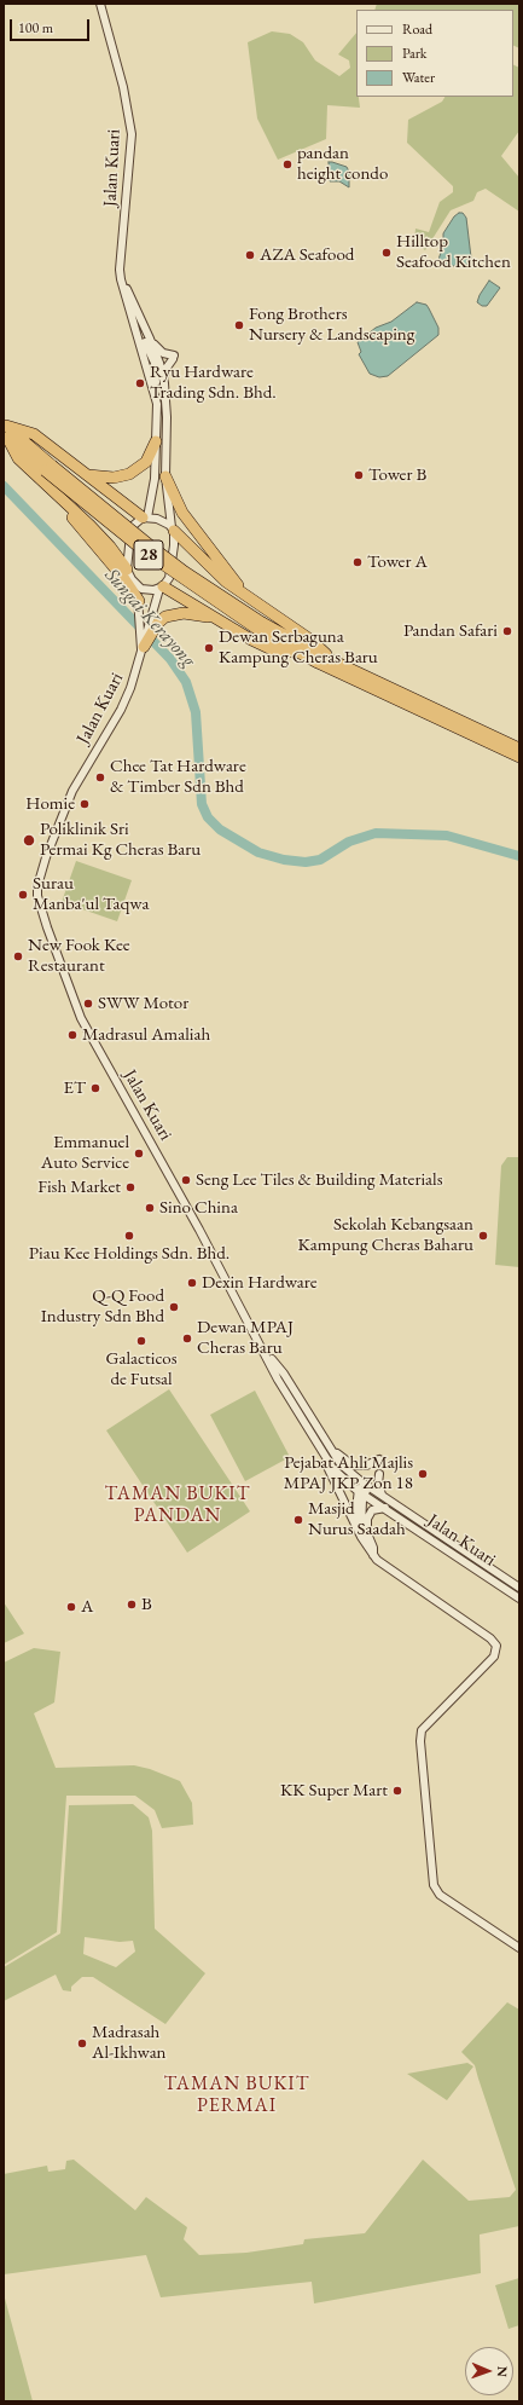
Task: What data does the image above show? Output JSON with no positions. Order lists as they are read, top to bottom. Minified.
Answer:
{"streets":{"highway":["28"],"street":["Jalan Kuari"]},"districts":["TAMAN BUKIT PANDAN","TAMAN BUKIT PERMAI"],"water":["Sungai Kerayong"],"places":["pandan height condo","Hilltop Seafood Kitchen","AZA Seafood","Fong Brothers Nursery & Landscaping","Ryu Hardware Trading Sdn. Bhd.","Tower B","Tower A","Pandan Safari","Dewan Serbaguna Kampung Cheras Baru","Chee Tat Hardware & Timber Sdn Bhd","Homie","Poliklinik Sri Permai Kg Cheras Baru","Surau Manba'ul Taqwa","New Fook Kee Restaurant","SWW Motor","Madrasul Amaliah","ET","Emmanuel Auto Service","Seng Lee Tiles & Building Materials","Fish Market","Sino China","Piau Kee Holdings Sdn. Bhd.","Sekolah Kebangsaan Kampung Cheras Baharu","Dexin Hardware","Q-Q Food Industry Sdn Bhd","Dewan MPAJ Cheras Baru","Galacticos de Futsal","Pejabat Ahli Majlis MPAJ JKP Zon 18","Masjid Nurus Saadah","B","A","KK Super Mart","Madrasah Al-Ikhwan"],"legend":["Road","Park","Water"],"scale_bar":"100 m","north":"right"}
